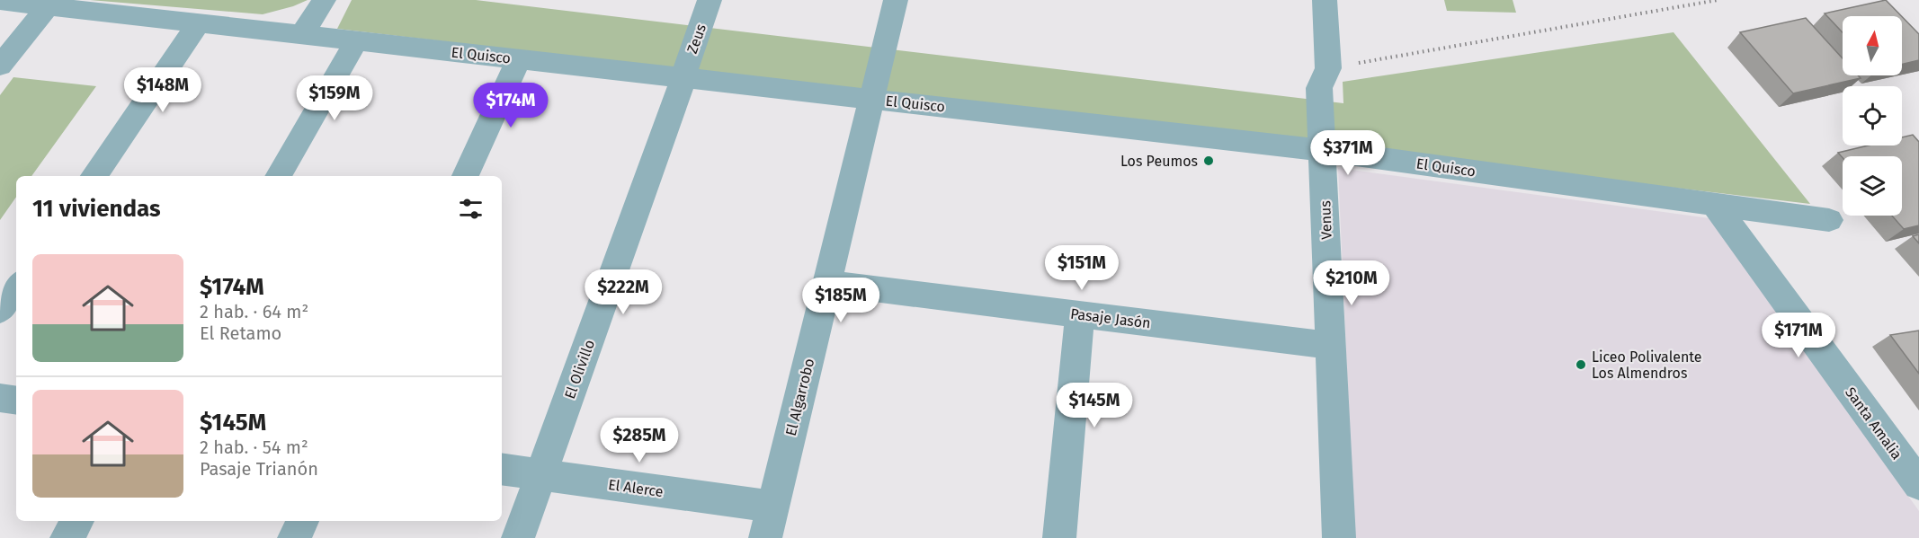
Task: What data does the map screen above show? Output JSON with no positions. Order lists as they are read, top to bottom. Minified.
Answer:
{"streets":{"street":["Zeus","El Quisco","Venus","Pasaje Jasón","El Olivillo","El Algarrobo","Santa Amalia","El Alerce"]},"crossings":[["Zeus","El Quisco"],["Zeus","El Olivillo"],["El Quisco","Venus"],["El Quisco","El Olivillo"],["El Quisco","El Algarrobo"],["El Quisco","Santa Amalia"],["Venus","Pasaje Jasón"],["Pasaje Jasón","El Algarrobo"],["El Olivillo","El Alerce"],["El Algarrobo","El Alerce"]],"places":["Los Peumos","Liceo Polivalente Los Almendros"],"north":"top","page":{"price":["$148M","$159M","$174M","$371M","$151M","$210M","$222M","$185M","$171M","$145M","$285M"],"heading":"11 viviendas","list":[{"name":"$174M","note":"2 hab. · 64 m² · El Retamo"},{"name":"$145M","note":"2 hab. · 54 m² · Pasaje Trianón"}]}}
